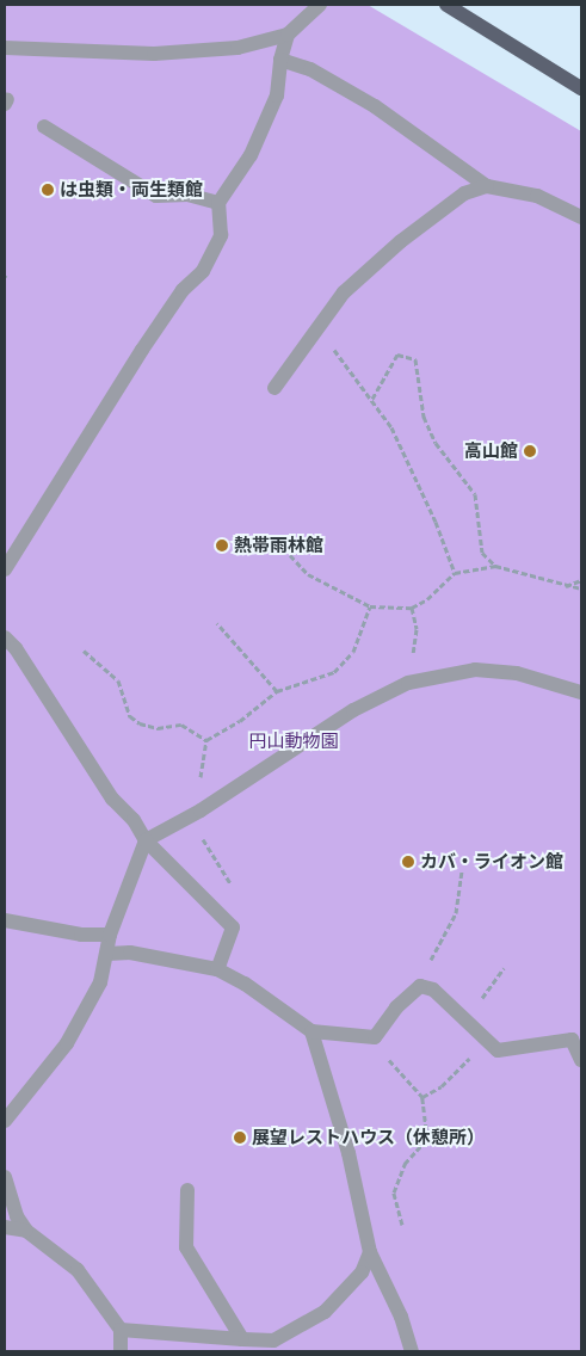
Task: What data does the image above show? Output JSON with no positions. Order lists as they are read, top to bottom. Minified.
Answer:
{"parks":["円山動物園"],"places":["は虫類・両生類館","高山館","熱帯雨林館","カバ・ライオン館","展望レストハウス（休憩所）"]}
